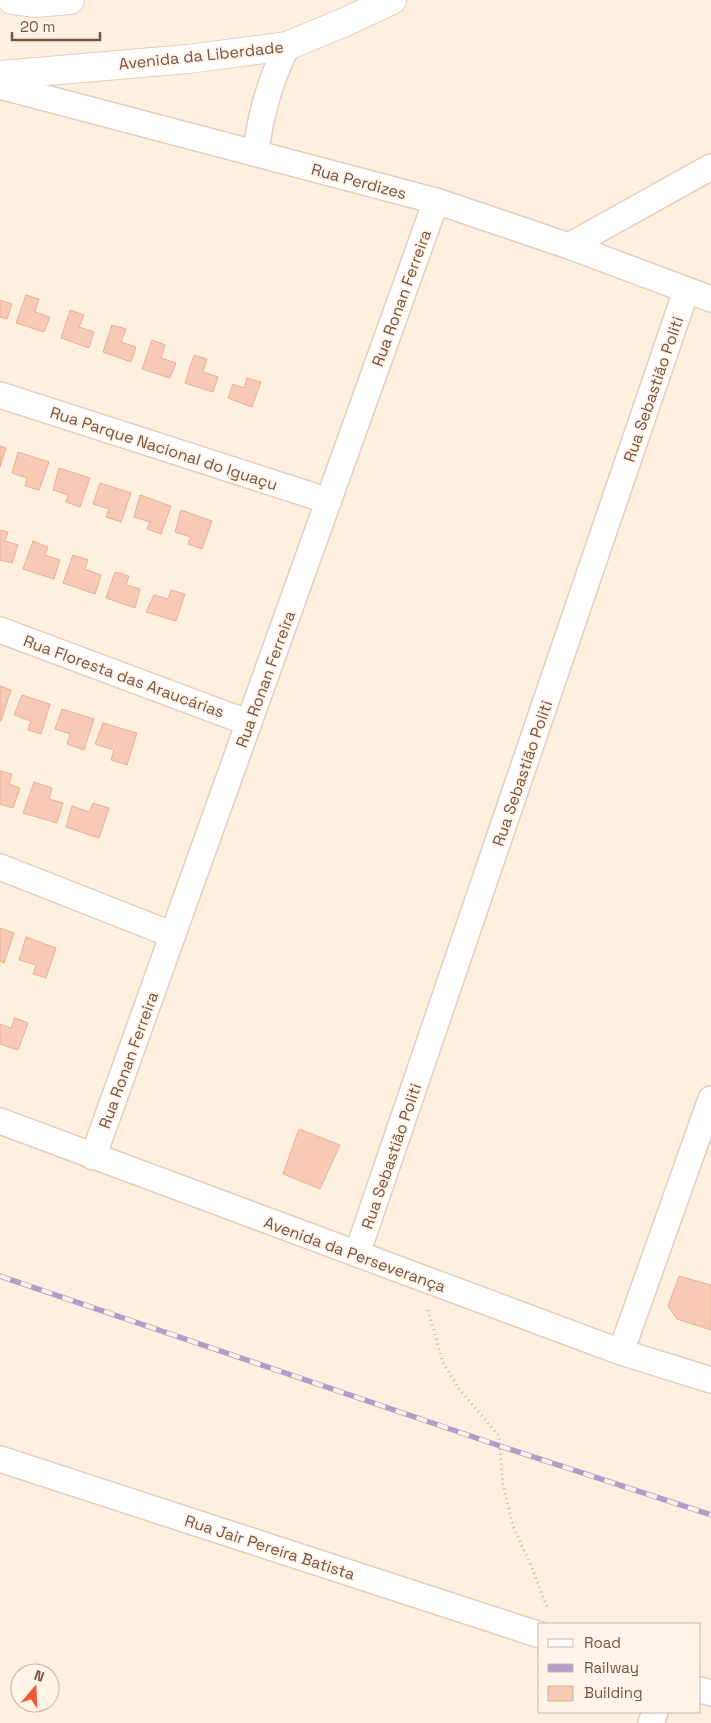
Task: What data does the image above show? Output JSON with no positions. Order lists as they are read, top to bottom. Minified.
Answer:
{"streets":{"street":["Avenida da Liberdade","Rua Perdizes","Rua Ronan Ferreira","Rua Sebastião Politi","Rua Parque Nacional do Iguaçu","Rua Floresta das Araucárias","Avenida da Perseverança","Rua Jair Pereira Batista"]},"crossings":[["Rua Perdizes","Rua Ronan Ferreira"],["Rua Perdizes","Rua Sebastião Politi"],["Rua Ronan Ferreira","Rua Parque Nacional do Iguaçu"],["Rua Ronan Ferreira","Rua Floresta das Araucárias"],["Rua Ronan Ferreira","Avenida da Perseverança"],["Rua Sebastião Politi","Avenida da Perseverança"]],"legend":["Road","Railway","Building"],"scale_bar":"20 m","north":"top"}
